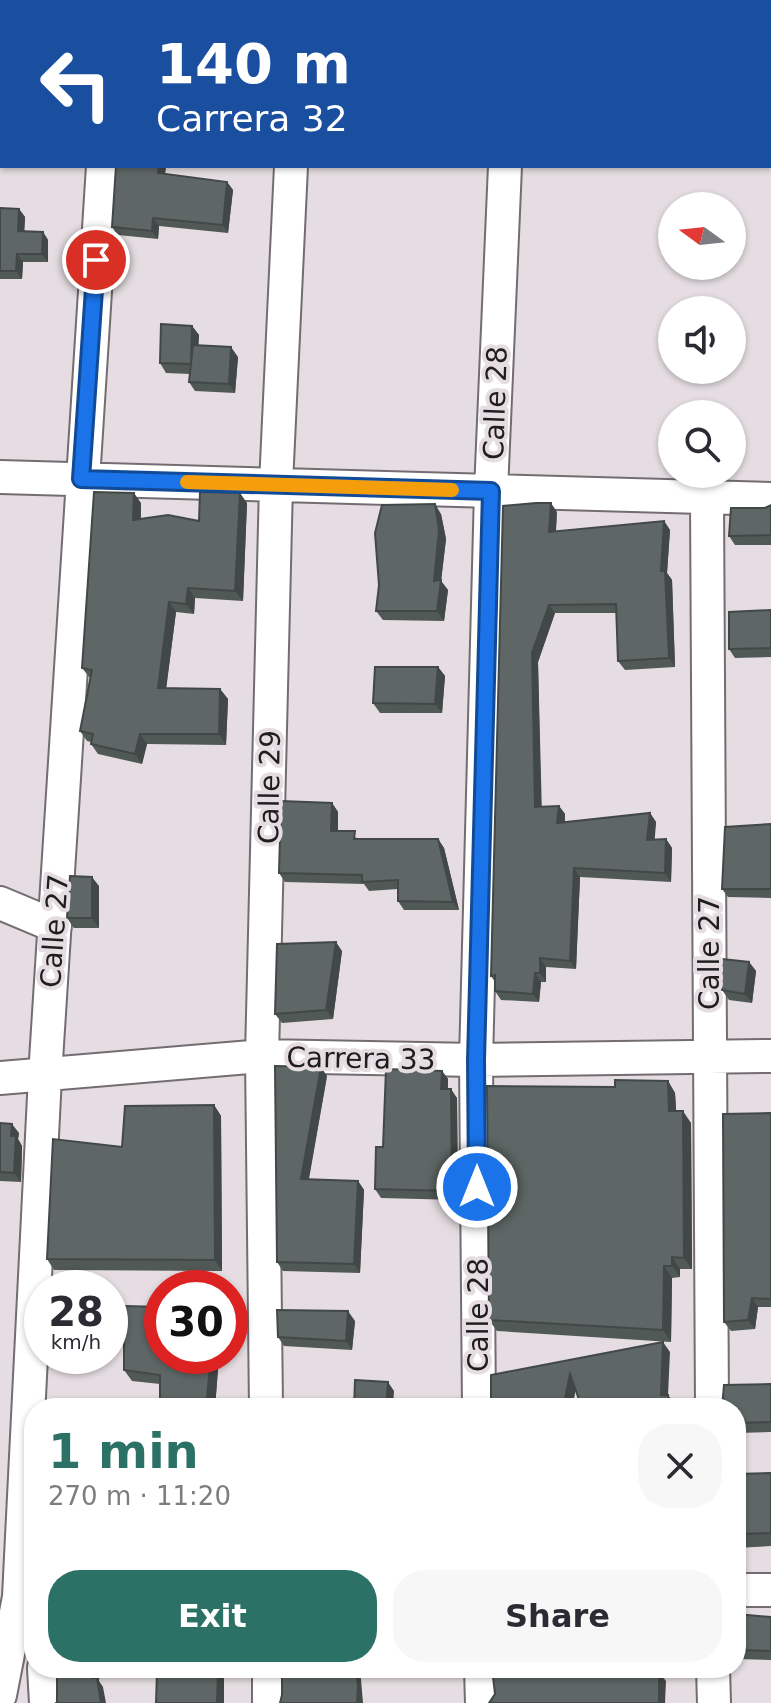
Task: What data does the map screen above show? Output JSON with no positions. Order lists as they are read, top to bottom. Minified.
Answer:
{"streets":{"street":["Calle 28","Calle 29","Calle 27","Carrera 33"]},"crossings":[["Calle 28","Carrera 33"],["Calle 29","Carrera 33"],["Calle 27","Carrera 33"]],"north":"left","page":{"turn":["140 m","Carrera 32"],"speed":"28 km/h","limit":"30","heading":["1 min","270 m · 11:20"],"buttons":["Exit","Share"]}}
